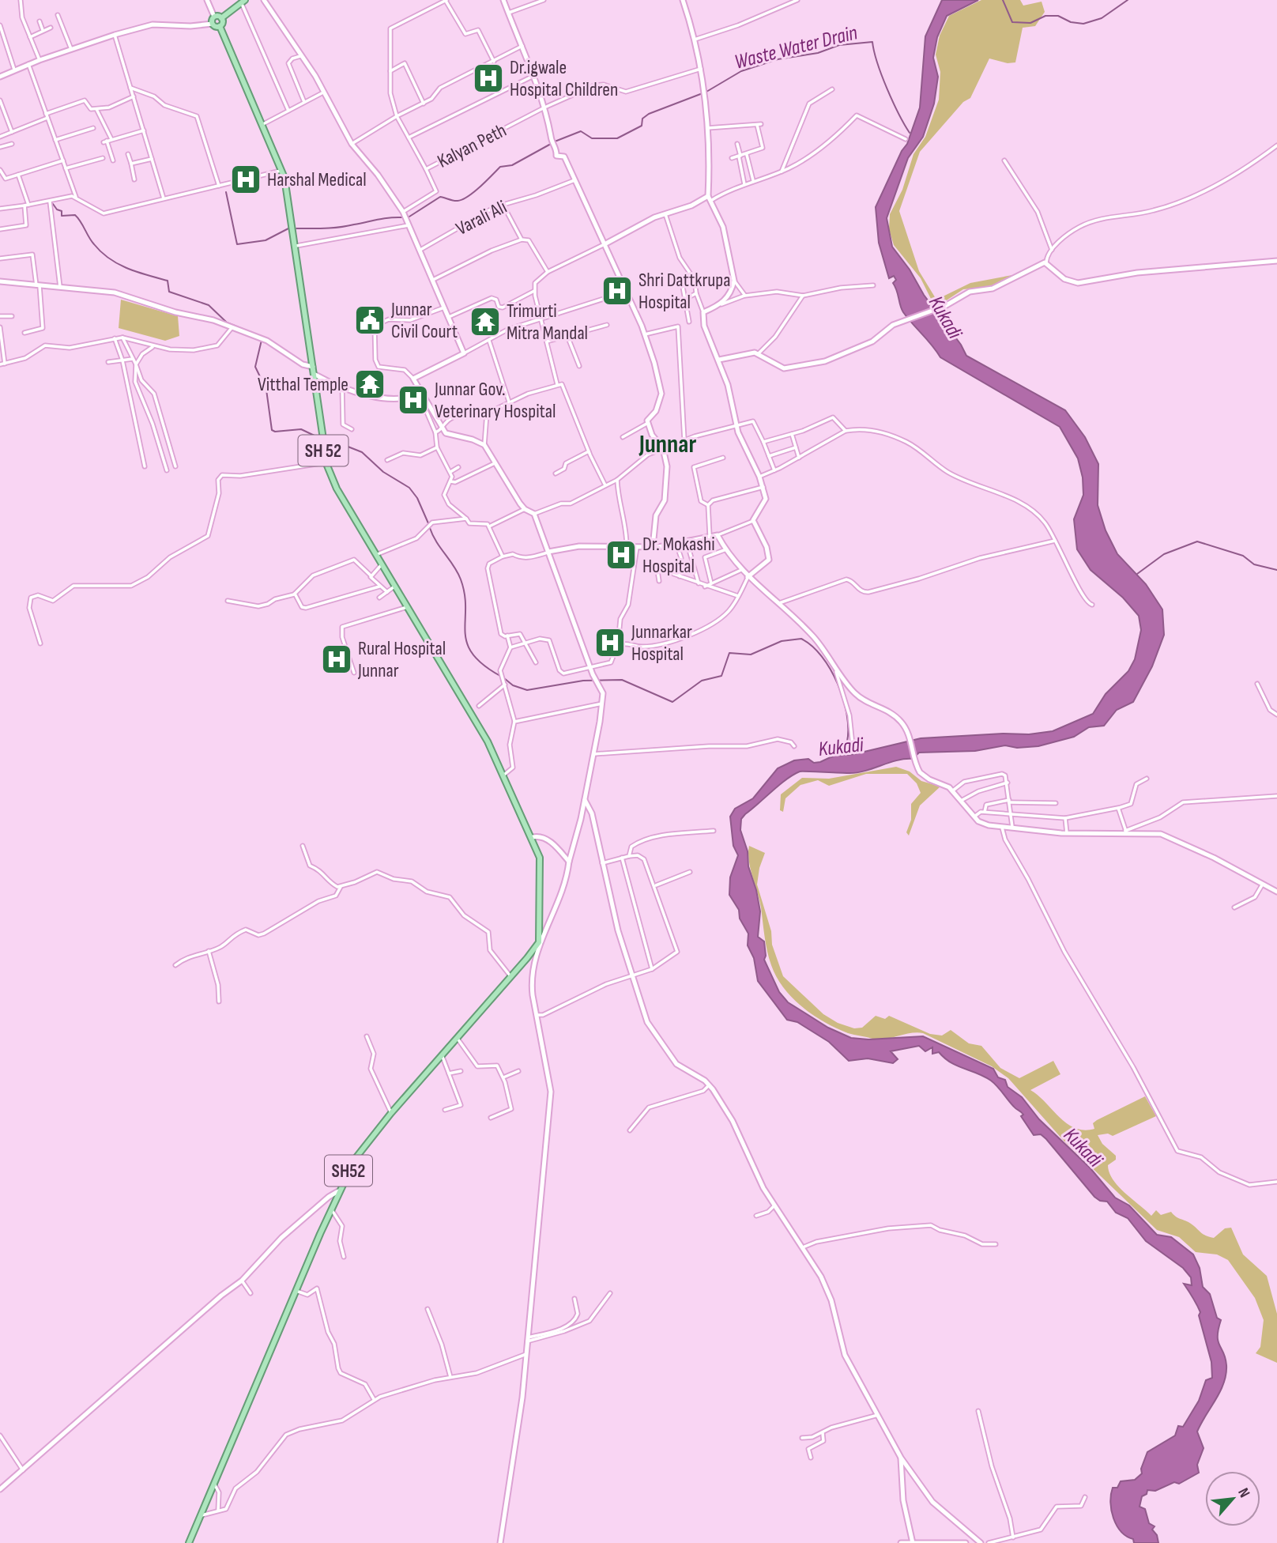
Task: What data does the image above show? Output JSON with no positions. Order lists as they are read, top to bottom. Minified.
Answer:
{"streets":{"main road":["SH 52","SH52"],"street":["Kalyan Peth","Varali Ali"]},"districts":["Junnar"],"water":["Waste Water Drain","Kukadi"],"places":{"hospital":["Dr.igwale Hospital Children","Harshal Medical","Shri Dattkrupa Hospital","Junnar Gov. Veterinary Hospital","Dr. Mokashi Hospital","Junnarkar Hospital","Rural Hospital Junnar"],"public building":["Junnar Civil Court"],"temple":["Trimurti Mitra Mandal","Vitthal Temple"]},"north":"top right"}
